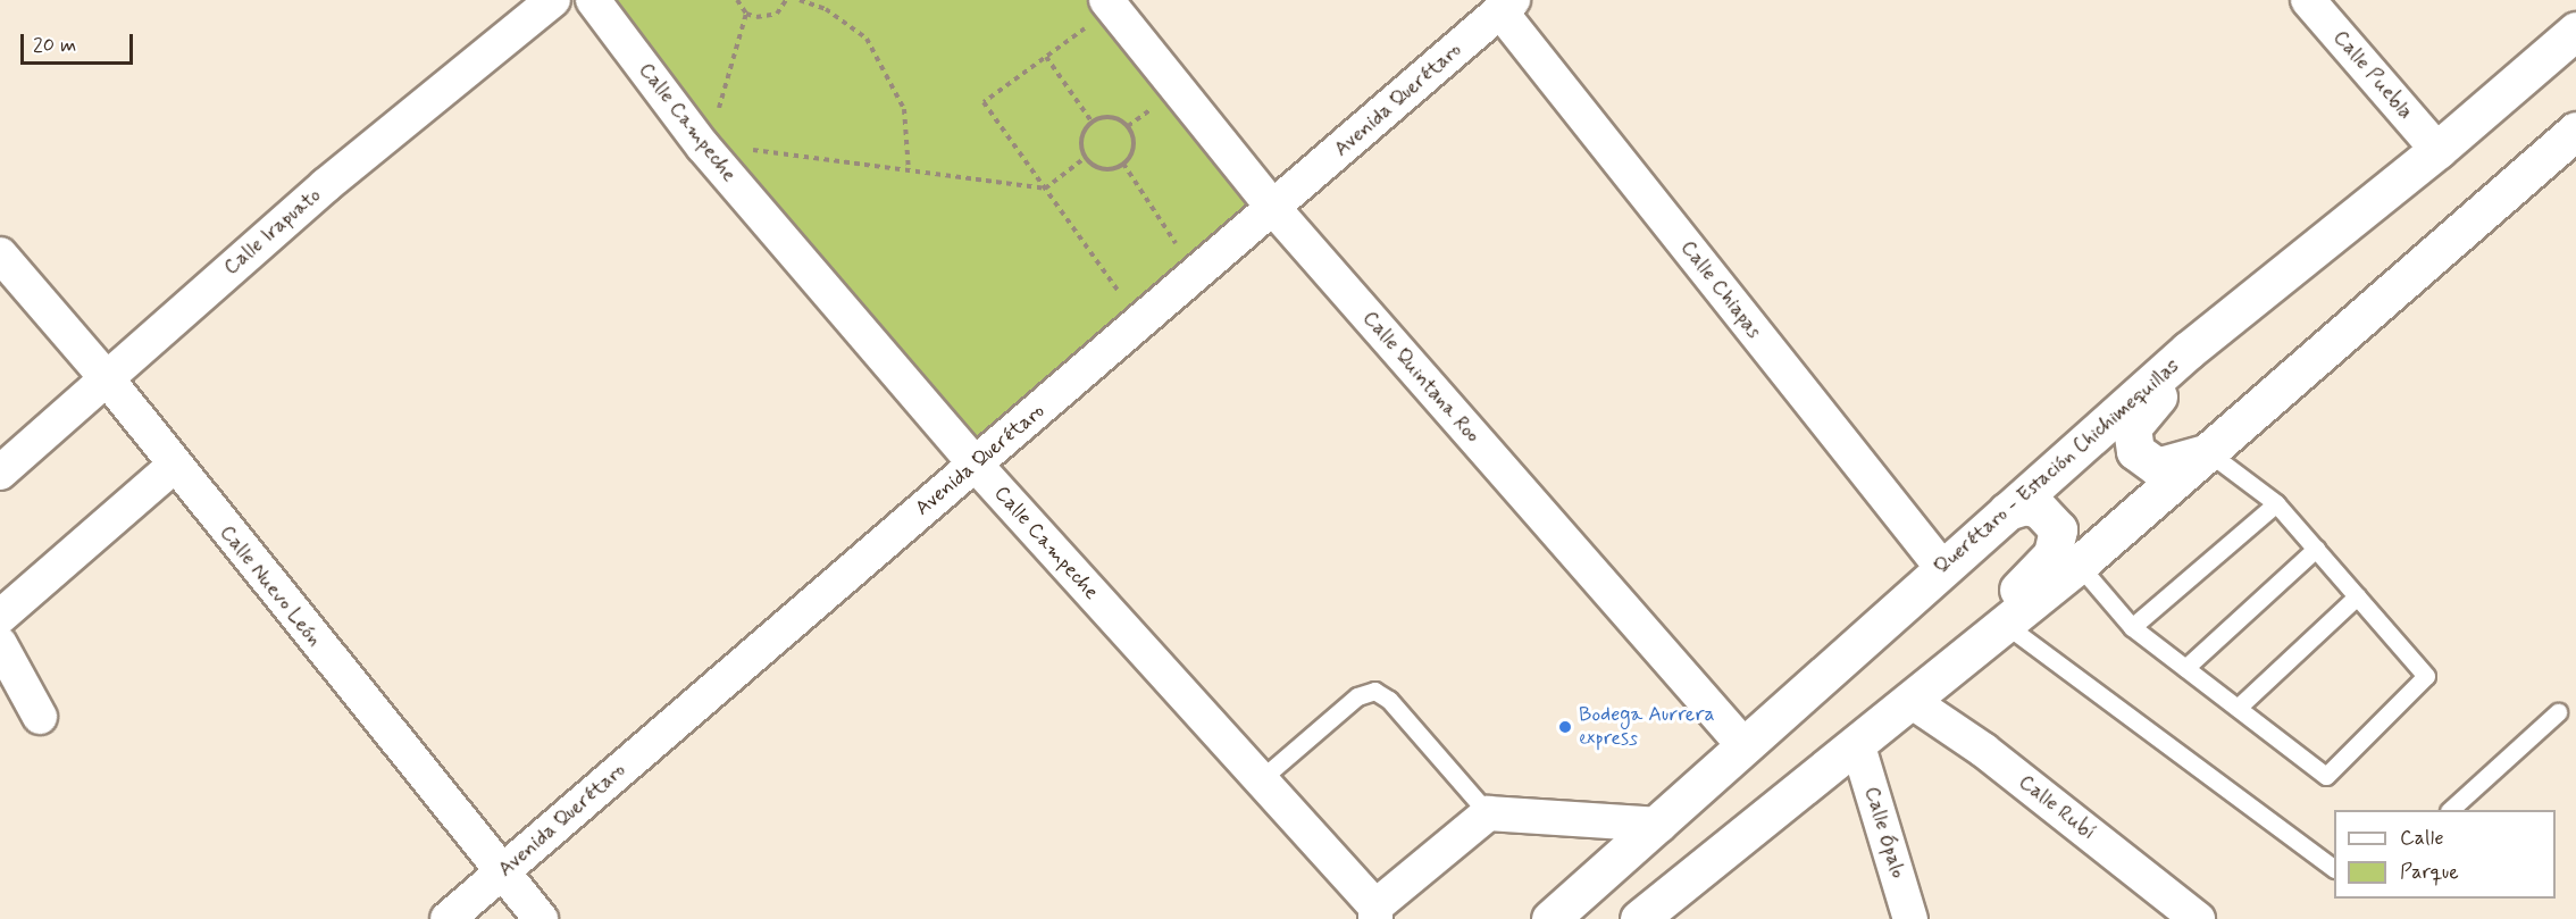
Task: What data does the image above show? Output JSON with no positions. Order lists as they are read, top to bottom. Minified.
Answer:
{"streets":{"main road":["Querétaro - Estación Chichimequillas"],"street":["Calle Puebla","Avenida Querétaro","Calle Campeche","Calle Irapuato","Calle Chiapas","Calle Quintana Roo","Calle Nuevo León","Calle Rubí","Calle Ópalo"]},"crossings":[["Calle Puebla","Querétaro - Estación Chichimequillas"],["Avenida Querétaro","Calle Campeche"],["Avenida Querétaro","Calle Chiapas"],["Avenida Querétaro","Calle Quintana Roo"],["Avenida Querétaro","Calle Nuevo León"],["Calle Irapuato","Calle Nuevo León"],["Calle Chiapas","Querétaro - Estación Chichimequillas"],["Calle Quintana Roo","Querétaro - Estación Chichimequillas"]],"places":["Bodega Aurrera express"],"legend":["Calle","Parque"],"scale_bar":"20 m"}
